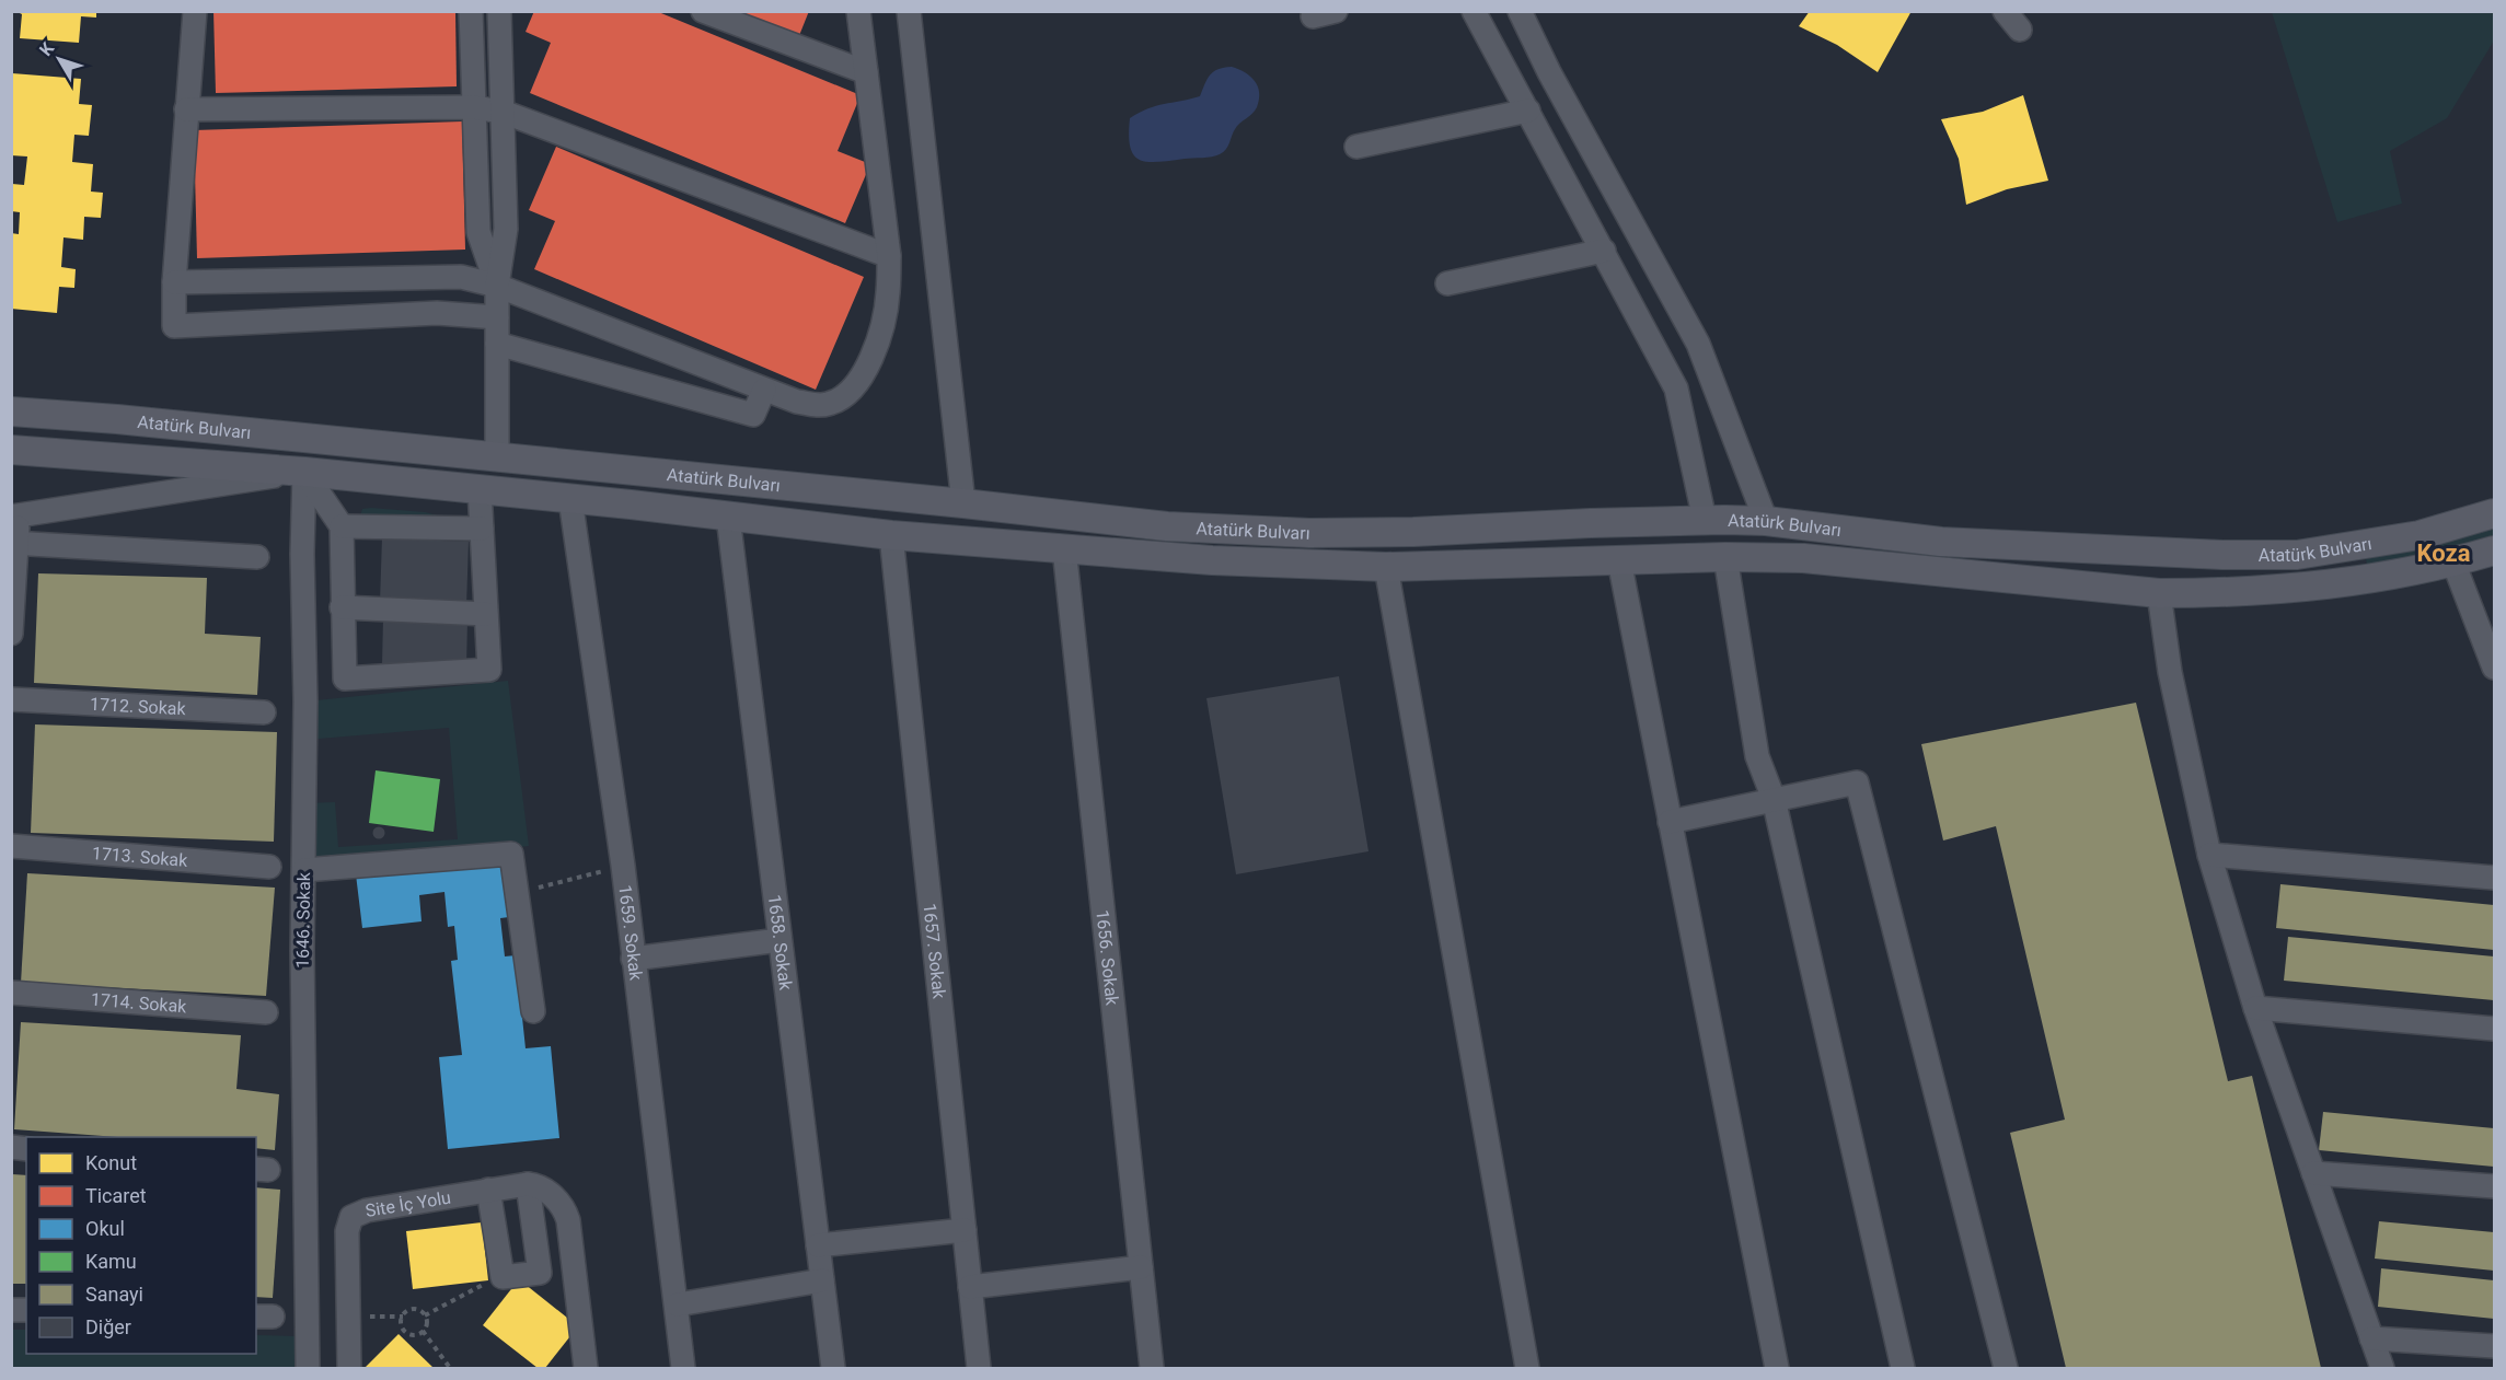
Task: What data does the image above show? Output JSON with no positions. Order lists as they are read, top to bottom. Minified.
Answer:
{"streets":{"main road":["Atatürk Bulvarı"],"street":["1712. Sokak","1713. Sokak","1646. Sokak","1659. Sokak","1658. Sokak","1657. Sokak","1656. Sokak","1714. Sokak","Site İç Yolu"]},"crossings":[["Atatürk Bulvarı","1646. Sokak"],["Atatürk Bulvarı","1659. Sokak"],["Atatürk Bulvarı","1658. Sokak"],["Atatürk Bulvarı","1657. Sokak"],["Atatürk Bulvarı","1656. Sokak"]],"districts":["Koza"],"legend":["Konut","Ticaret","Okul","Kamu","Sanayi","Diğer"],"north":"top left"}
